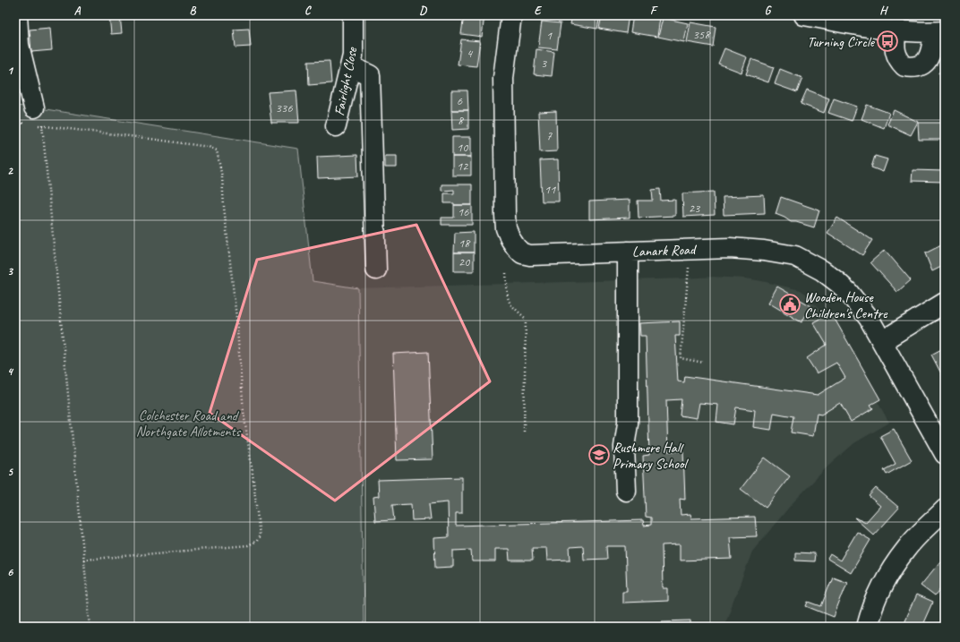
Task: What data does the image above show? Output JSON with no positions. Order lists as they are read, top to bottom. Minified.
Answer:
{"streets":{"street":["Fairlight Close","Lanark Road"]},"parks":["Colchester Road and Northgate Allotments"],"places":{"bus stop":["Turning Circle"],"public building":["Wooden House Children's Centre"],"school or university":["Rushmere Hall Primary School"]},"house_numbers":["358","1","4","3","6","336","8","7","10","12","11","23","16","18","20"],"grid":{"columns":["A","B","C","D","E","F","G","H"],"rows":["1","2","3","4","5","6"]}}
